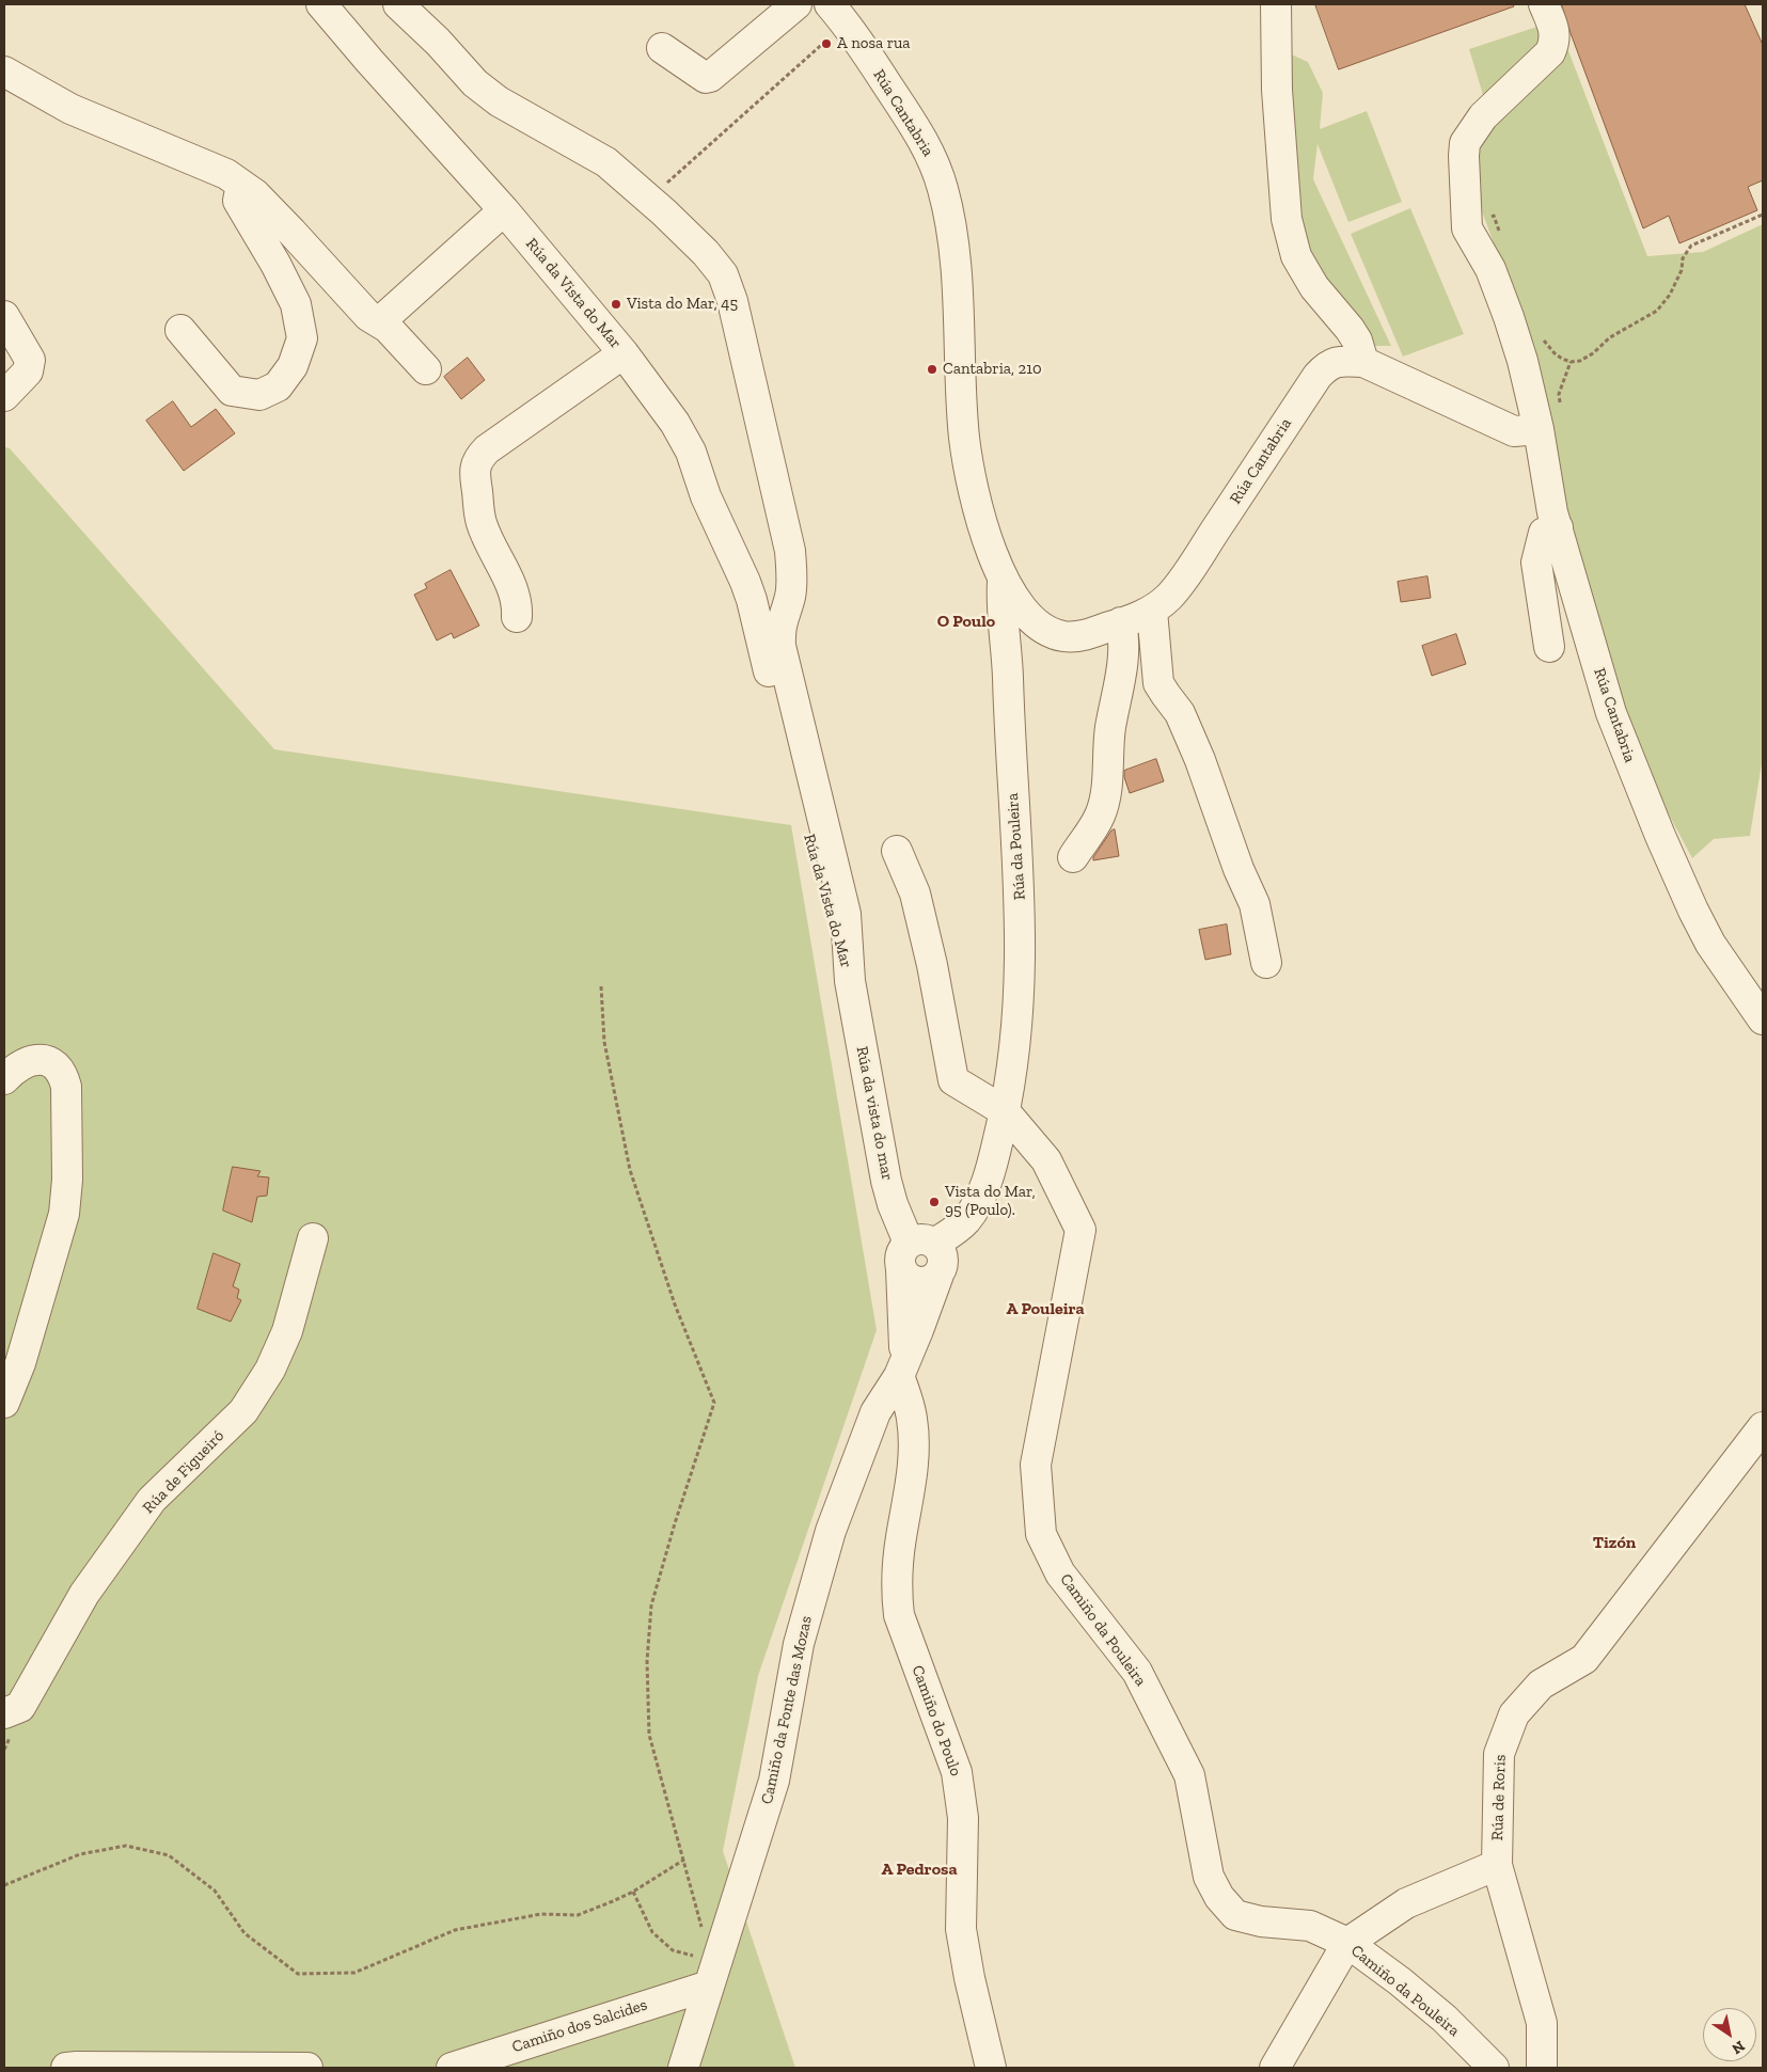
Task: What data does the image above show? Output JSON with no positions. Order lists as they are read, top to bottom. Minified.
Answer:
{"streets":{"street":["Rúa Cantabria","Rúa da Vista do Mar","Rúa da Pouleira","Rúa da vista do mar","Rúa de Figueiró","Camiño da Pouleira","Camiño da Fonte das Mozas","Camiño do Poulo","Rúa de Roris","Camiño dos Salcides"]},"crossings":[["Rúa Cantabria","Rúa da Pouleira"],["Rúa da Vista do Mar","Rúa da vista do mar"],["Rúa da Pouleira","Rúa da vista do mar"],["Rúa da Pouleira","Camiño da Pouleira"],["Rúa da Pouleira","Camiño da Fonte das Mozas"],["Rúa da vista do mar","Camiño da Fonte das Mozas"],["Camiño da Fonte das Mozas","Camiño do Poulo"],["Camiño da Fonte das Mozas","Camiño dos Salcides"]],"districts":["O Poulo","A Pouleira","Tizón","A Pedrosa"],"places":["A nosa rua","Vista do Mar, 45","Cantabria, 210","Vista do Mar, 95 (Poulo)."],"north":"bottom right"}
